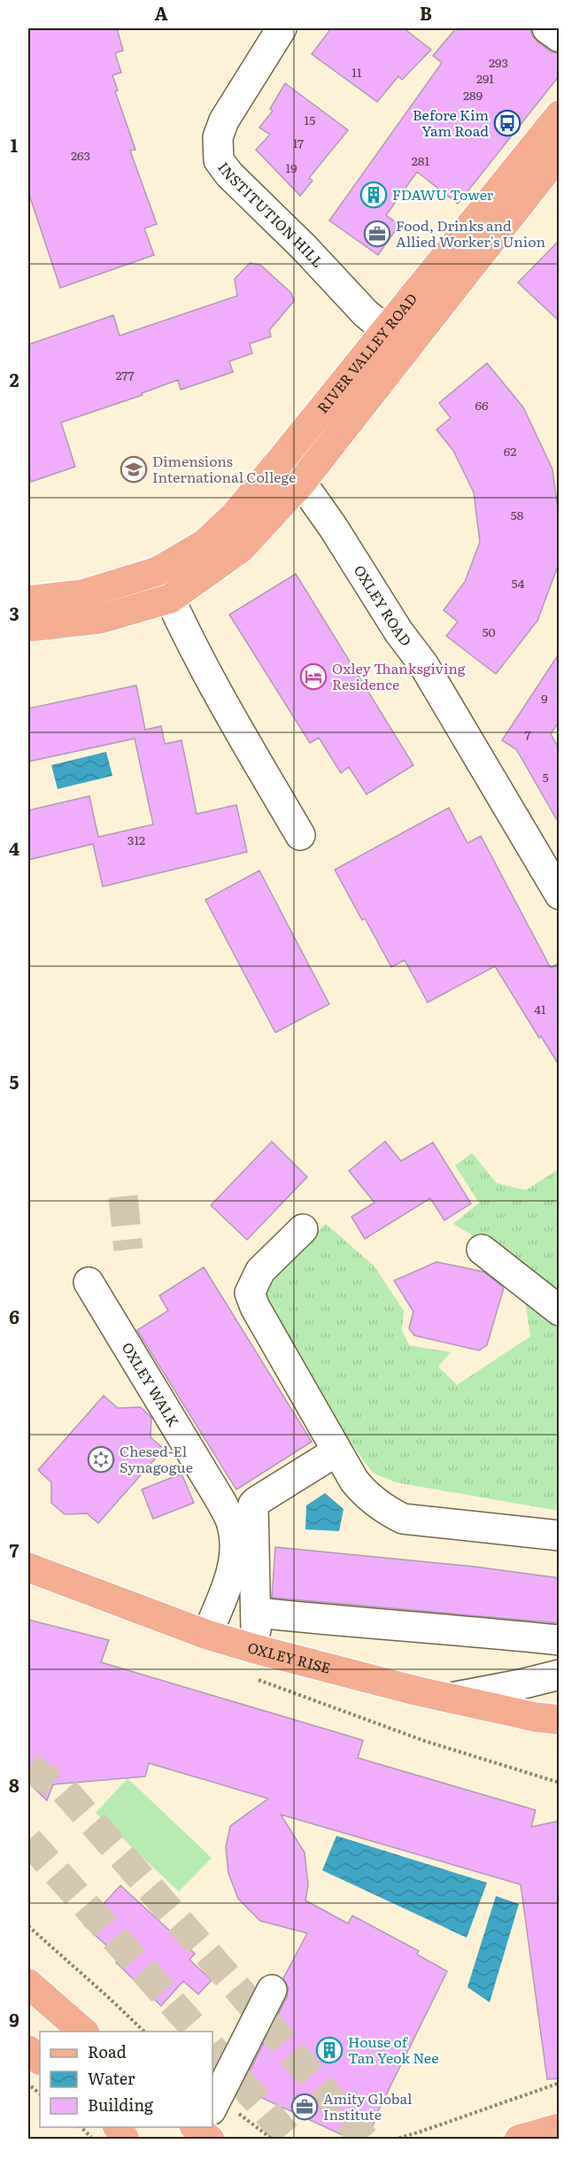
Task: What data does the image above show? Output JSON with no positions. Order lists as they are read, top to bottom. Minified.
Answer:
{"streets":{"main road":["RIVER VALLEY ROAD","OXLEY RISE"],"street":["INSTITUTION HILL","OXLEY ROAD","OXLEY WALK"]},"crossings":[["INSTITUTION HILL","RIVER VALLEY ROAD"],["RIVER VALLEY ROAD","OXLEY ROAD"],["OXLEY WALK","OXLEY RISE"]],"places":{"bus stop":["Before Kim Yam Road"],"building":["FDAWU Tower","House of Tan Yeok Nee"],"office":["Food, Drinks and Allied Worker's Union","Amity Global Institute"],"school or university":["Dimensions International College"],"hotel":["Oxley Thanksgiving Residence"],"synagogue":["Chesed-El Synagogue"]},"house_numbers":["293","11","291","289","15","17","263","281","19","277","66","62","58","54","50","9","7","5","312","41"],"legend":["Road","Water","Building"],"grid":{"columns":["A","B"],"rows":["1","2","3","4","5","6","7","8","9"]}}
